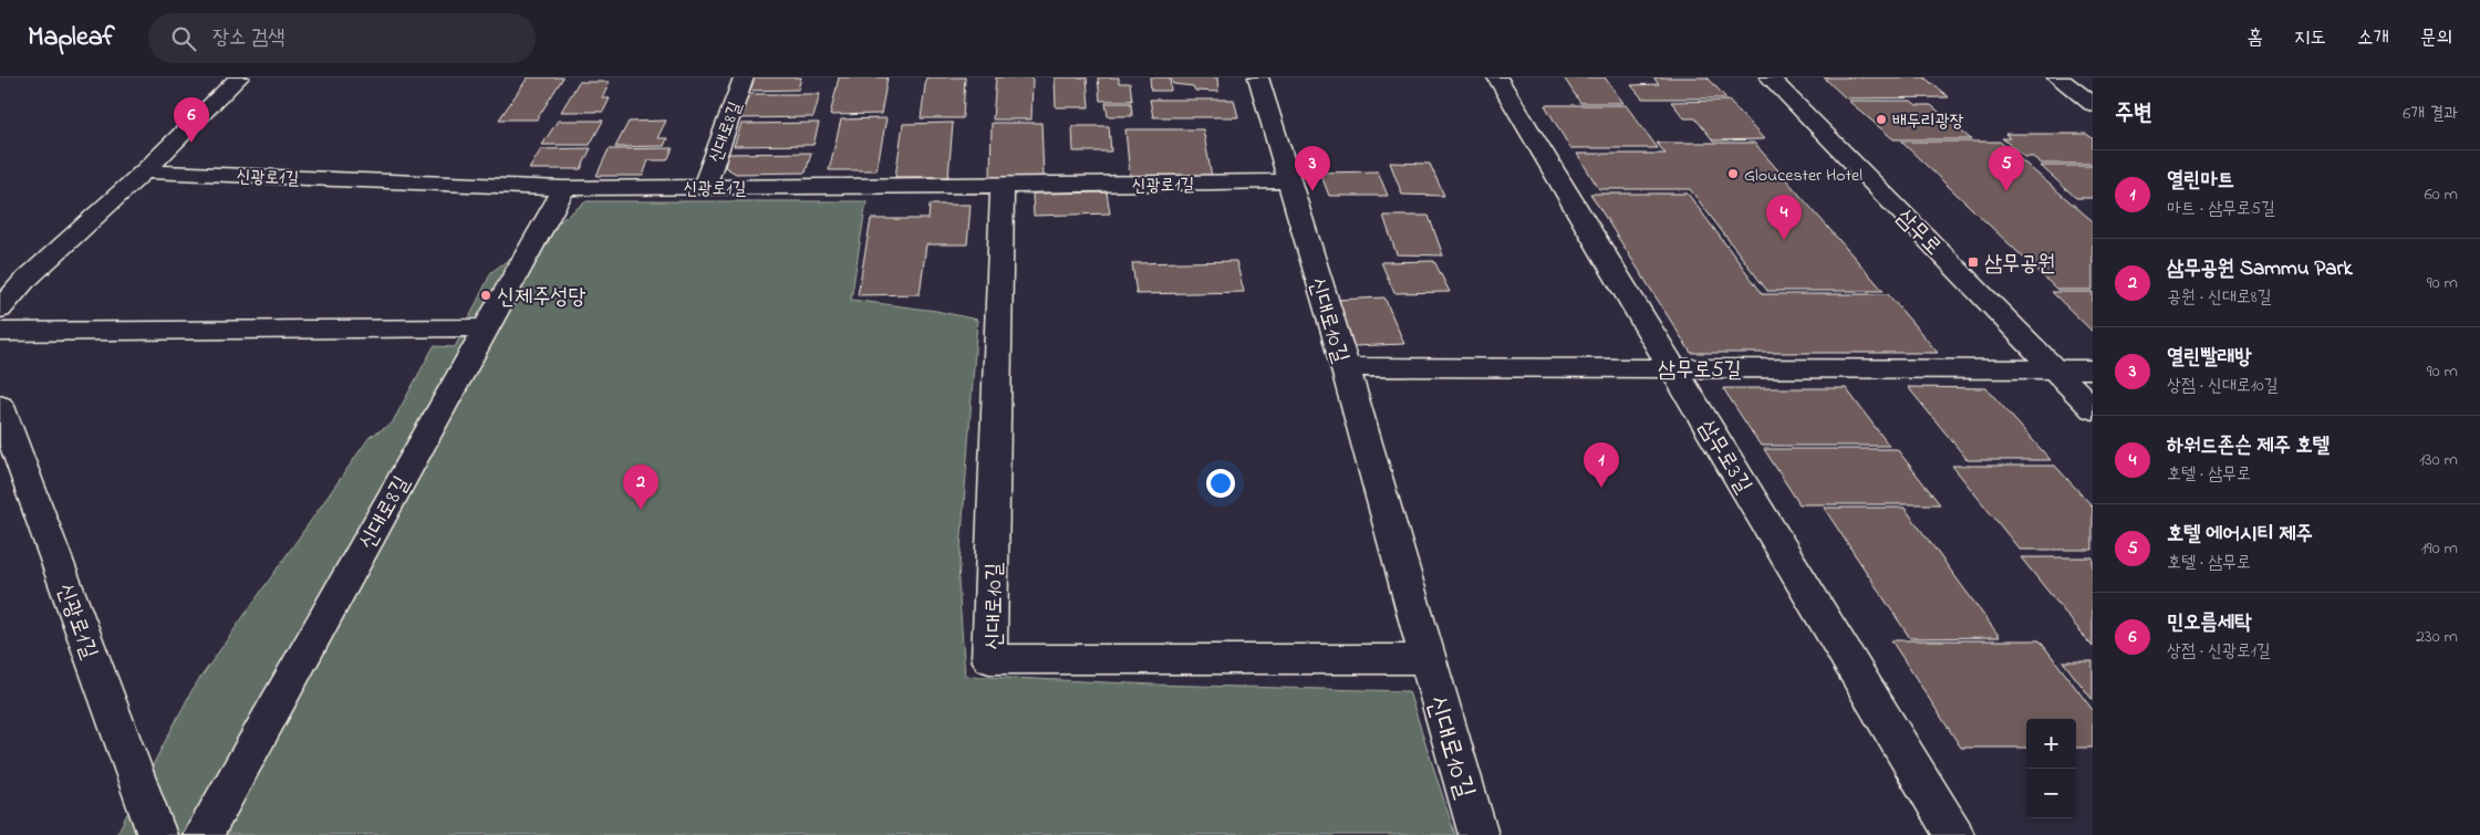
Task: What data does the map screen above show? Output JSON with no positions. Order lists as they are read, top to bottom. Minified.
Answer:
{"streets":{"street":["신대로8길","신광로1길","삼무로","신대로10길","삼무로5길","삼무로3길"]},"crossings":[["신대로8길","신광로1길"],["신광로1길","신대로10길"],["삼무로","삼무로5길"],["신대로10길","삼무로5길"],["삼무로5길","삼무로3길"]],"places":{"other":["배두리광장","Gloucester Hotel","신제주성당"],"transit":["삼무공원"]},"page":{"header":"Mapleaf","search":"장소 검색","nav":["홈","지도","소개","문의"],"heading":["주변","6개 결과"],"pins":["6","3","5","4","1","2"],"list":[{"mark":"1","name":"열린마트","note":"마트 · 삼무로5길","value":"60 m"},{"mark":"2","name":"삼무공원 Sammu Park","note":"공원 · 신대로8길","value":"90 m"},{"mark":"3","name":"열린빨래방","note":"상점 · 신대로10길","value":"90 m"},{"mark":"4","name":"하워드존슨 제주 호텔","note":"호텔 · 삼무로","value":"130 m"},{"mark":"5","name":"호텔 에어시티 제주","note":"호텔 · 삼무로","value":"190 m"},{"mark":"6","name":"민오름세탁","note":"상점 · 신광로1길","value":"230 m"}],"map_buttons":["+","−"]}}
